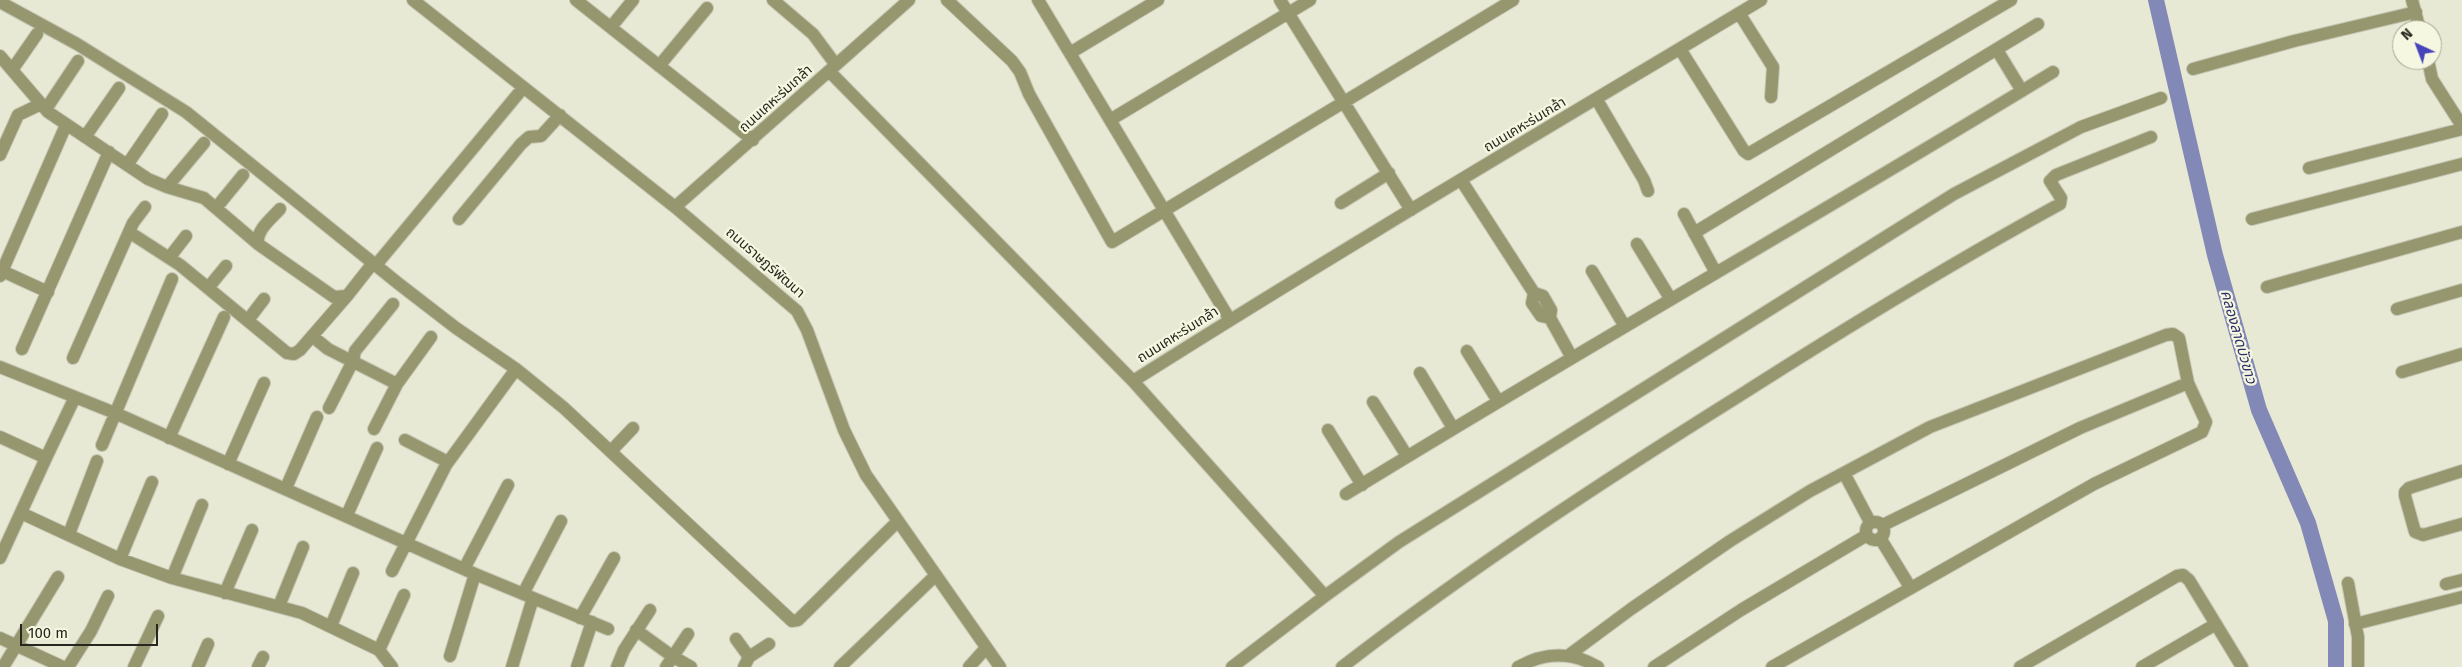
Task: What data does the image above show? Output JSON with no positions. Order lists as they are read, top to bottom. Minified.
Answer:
{"streets":{"street":["ถนนเคหะร่มเกล้า","ถนนราษฏร์พัฒนา"]},"crossings":[["ถนนเคหะร่มเกล้า","ถนนราษฏร์พัฒนา"]],"water":["คลองลาดบัวขาว"],"scale_bar":"100 m","north":"top left"}
